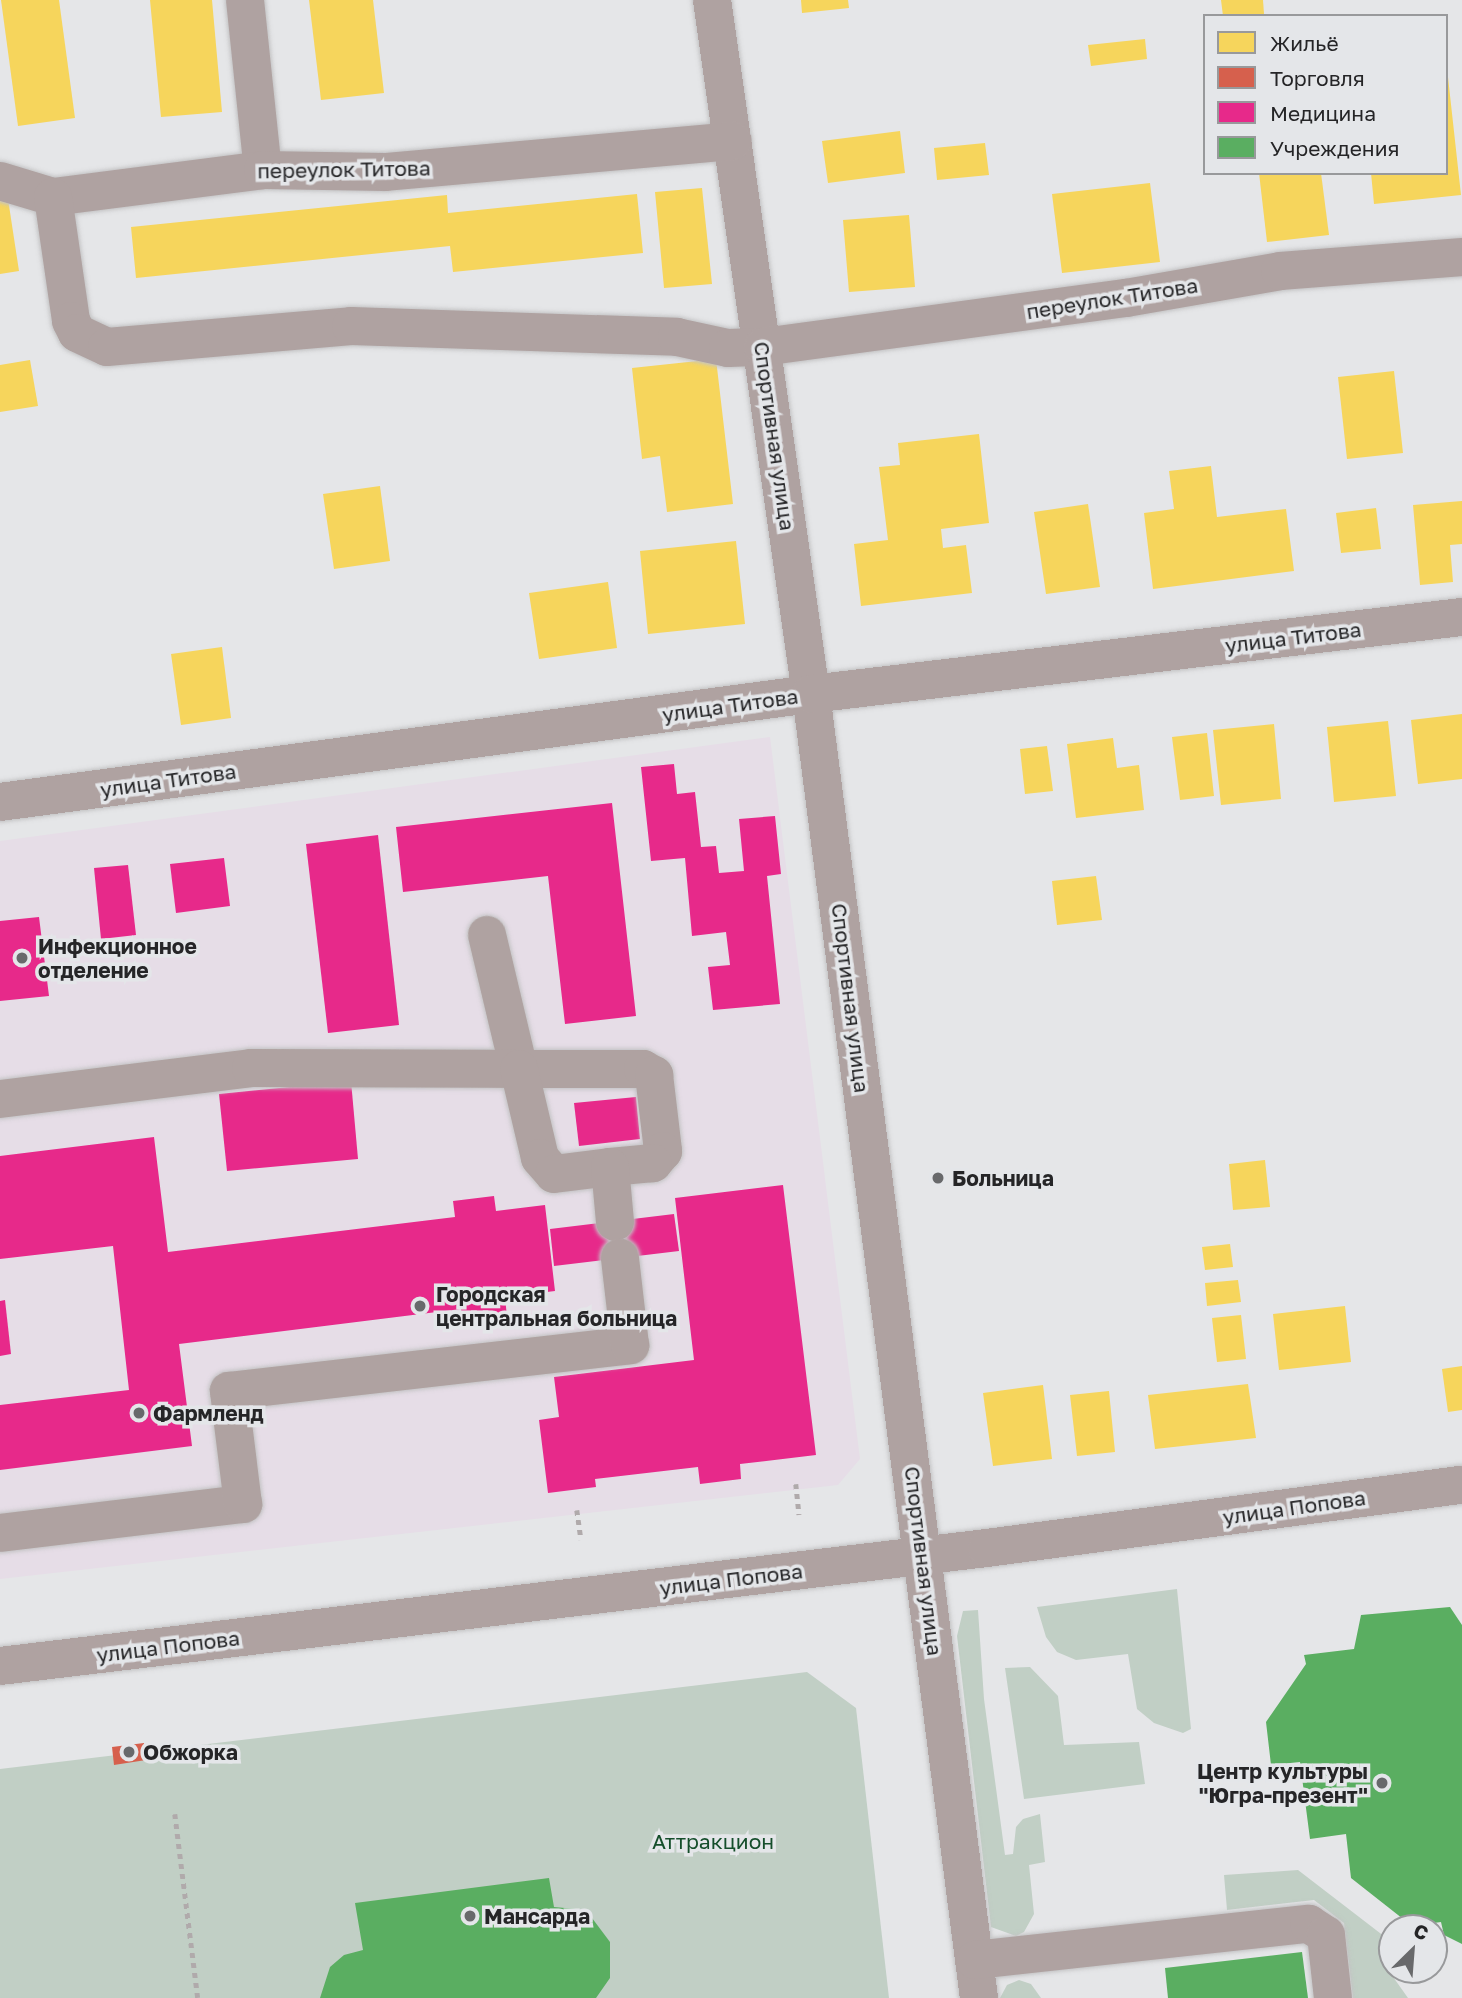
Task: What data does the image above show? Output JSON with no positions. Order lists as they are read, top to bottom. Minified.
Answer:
{"streets":{"street":["переулок Титова","Спортивная улица","улица Титова","улица Попова"]},"crossings":[["переулок Титова","Спортивная улица"],["Спортивная улица","улица Титова"],["Спортивная улица","улица Попова"]],"parks":["Аттракцион"],"places":["Инфекционное отделение","Больница","Городская центральная больница","Фармленд","Обжорка","Центр культуры \"Югра-презент\"","Мансарда"],"legend":["Жильё","Торговля","Медицина","Учреждения"],"north":"top right"}
